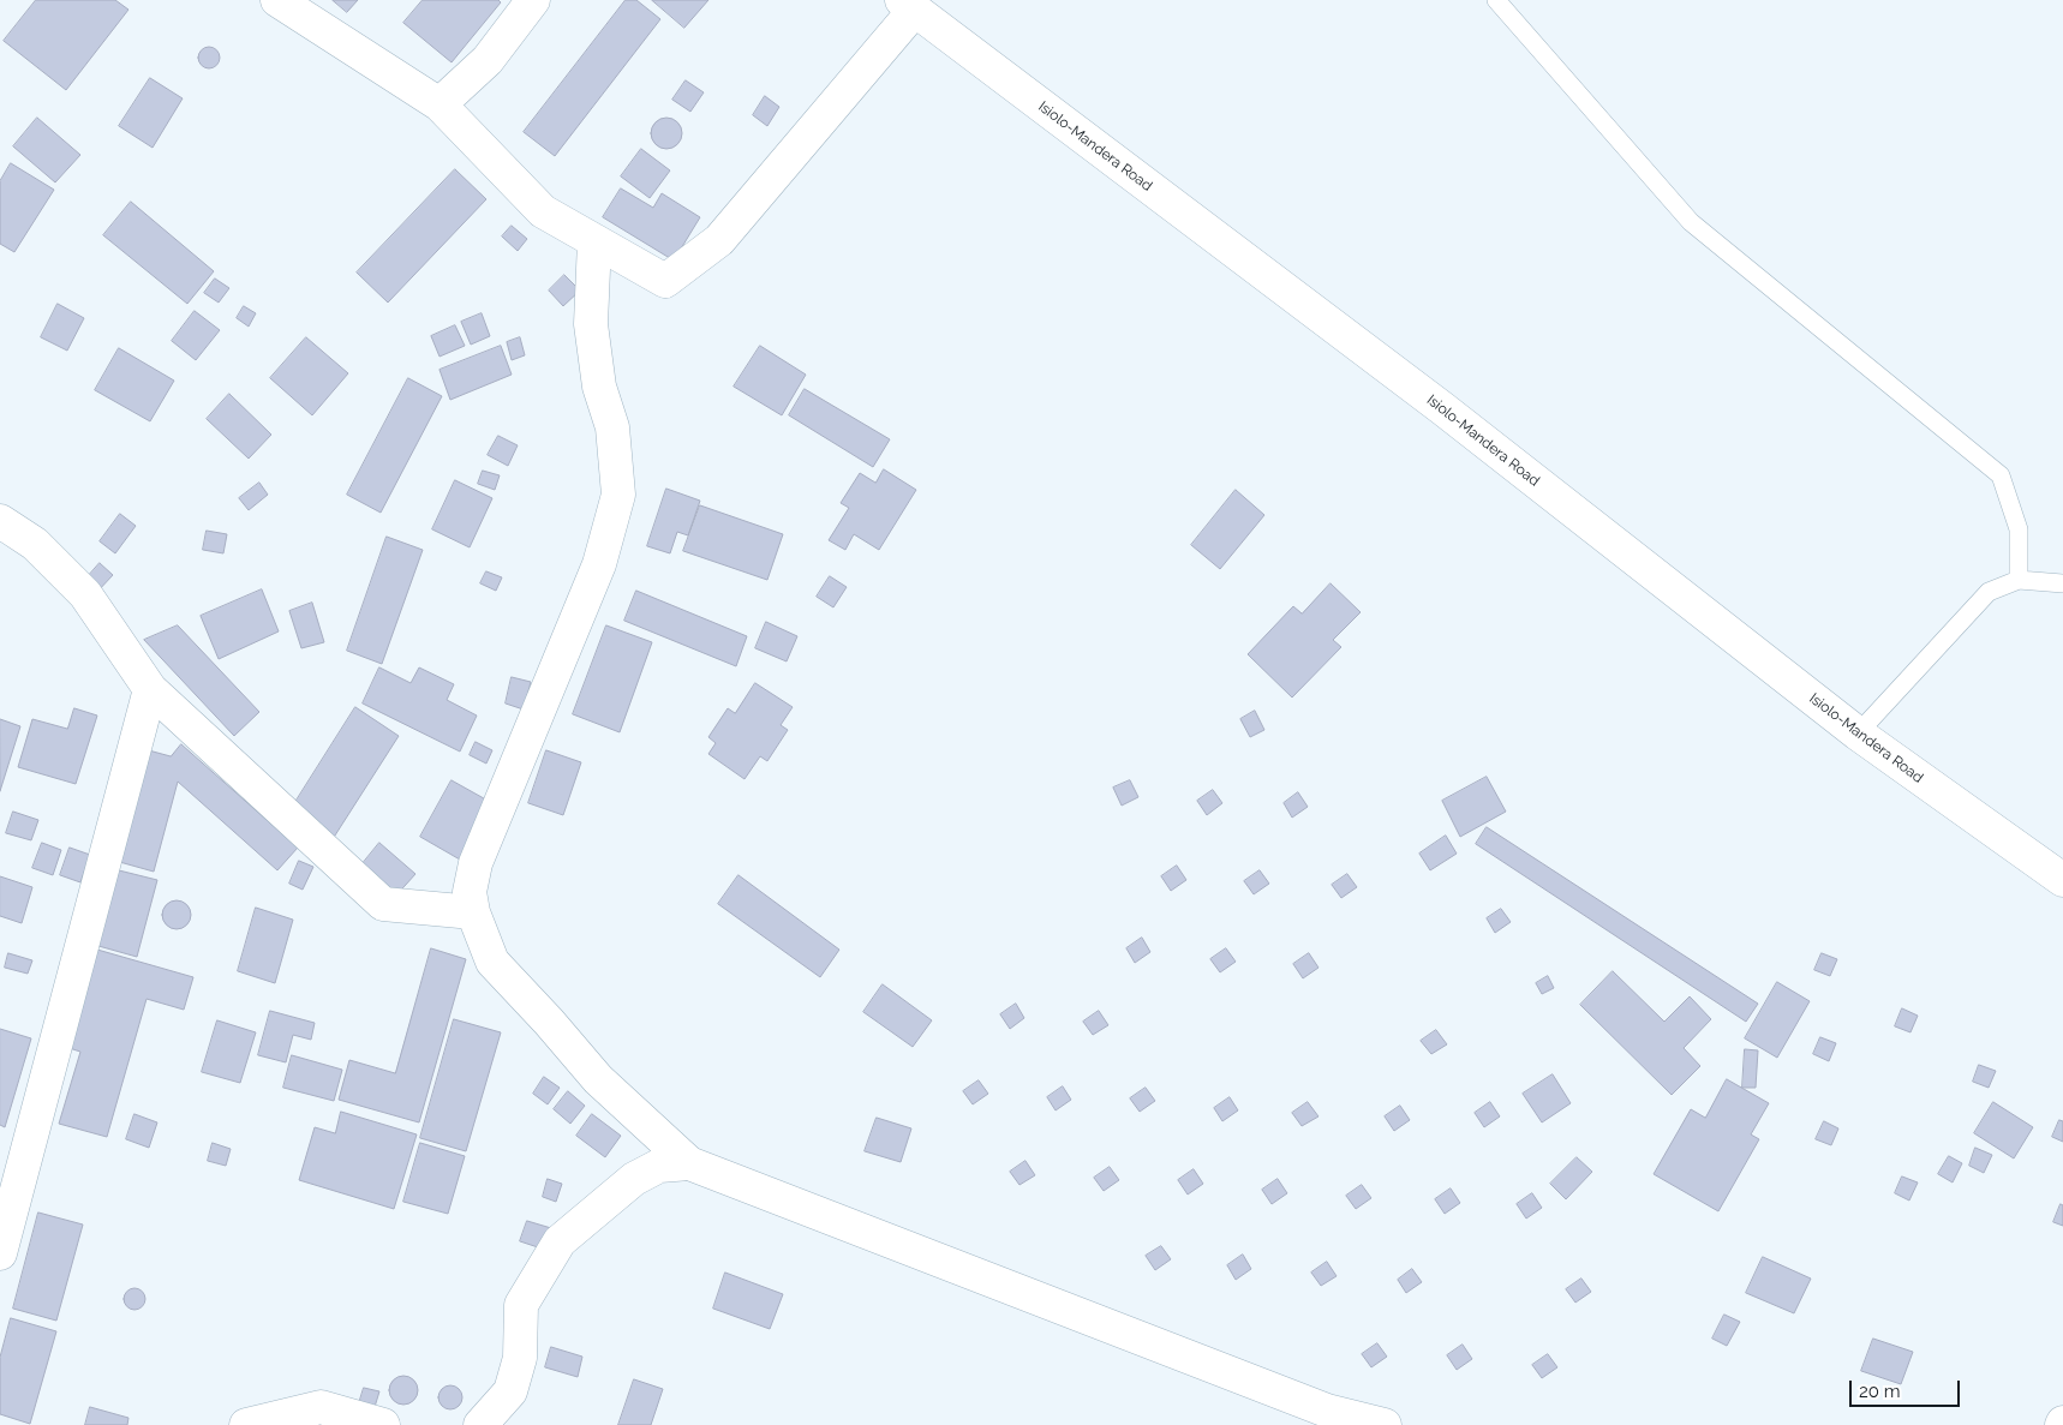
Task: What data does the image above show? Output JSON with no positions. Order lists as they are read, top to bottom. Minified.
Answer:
{"streets":{"main road":["Isiolo-Mandera Road"]},"scale_bar":"20 m"}
